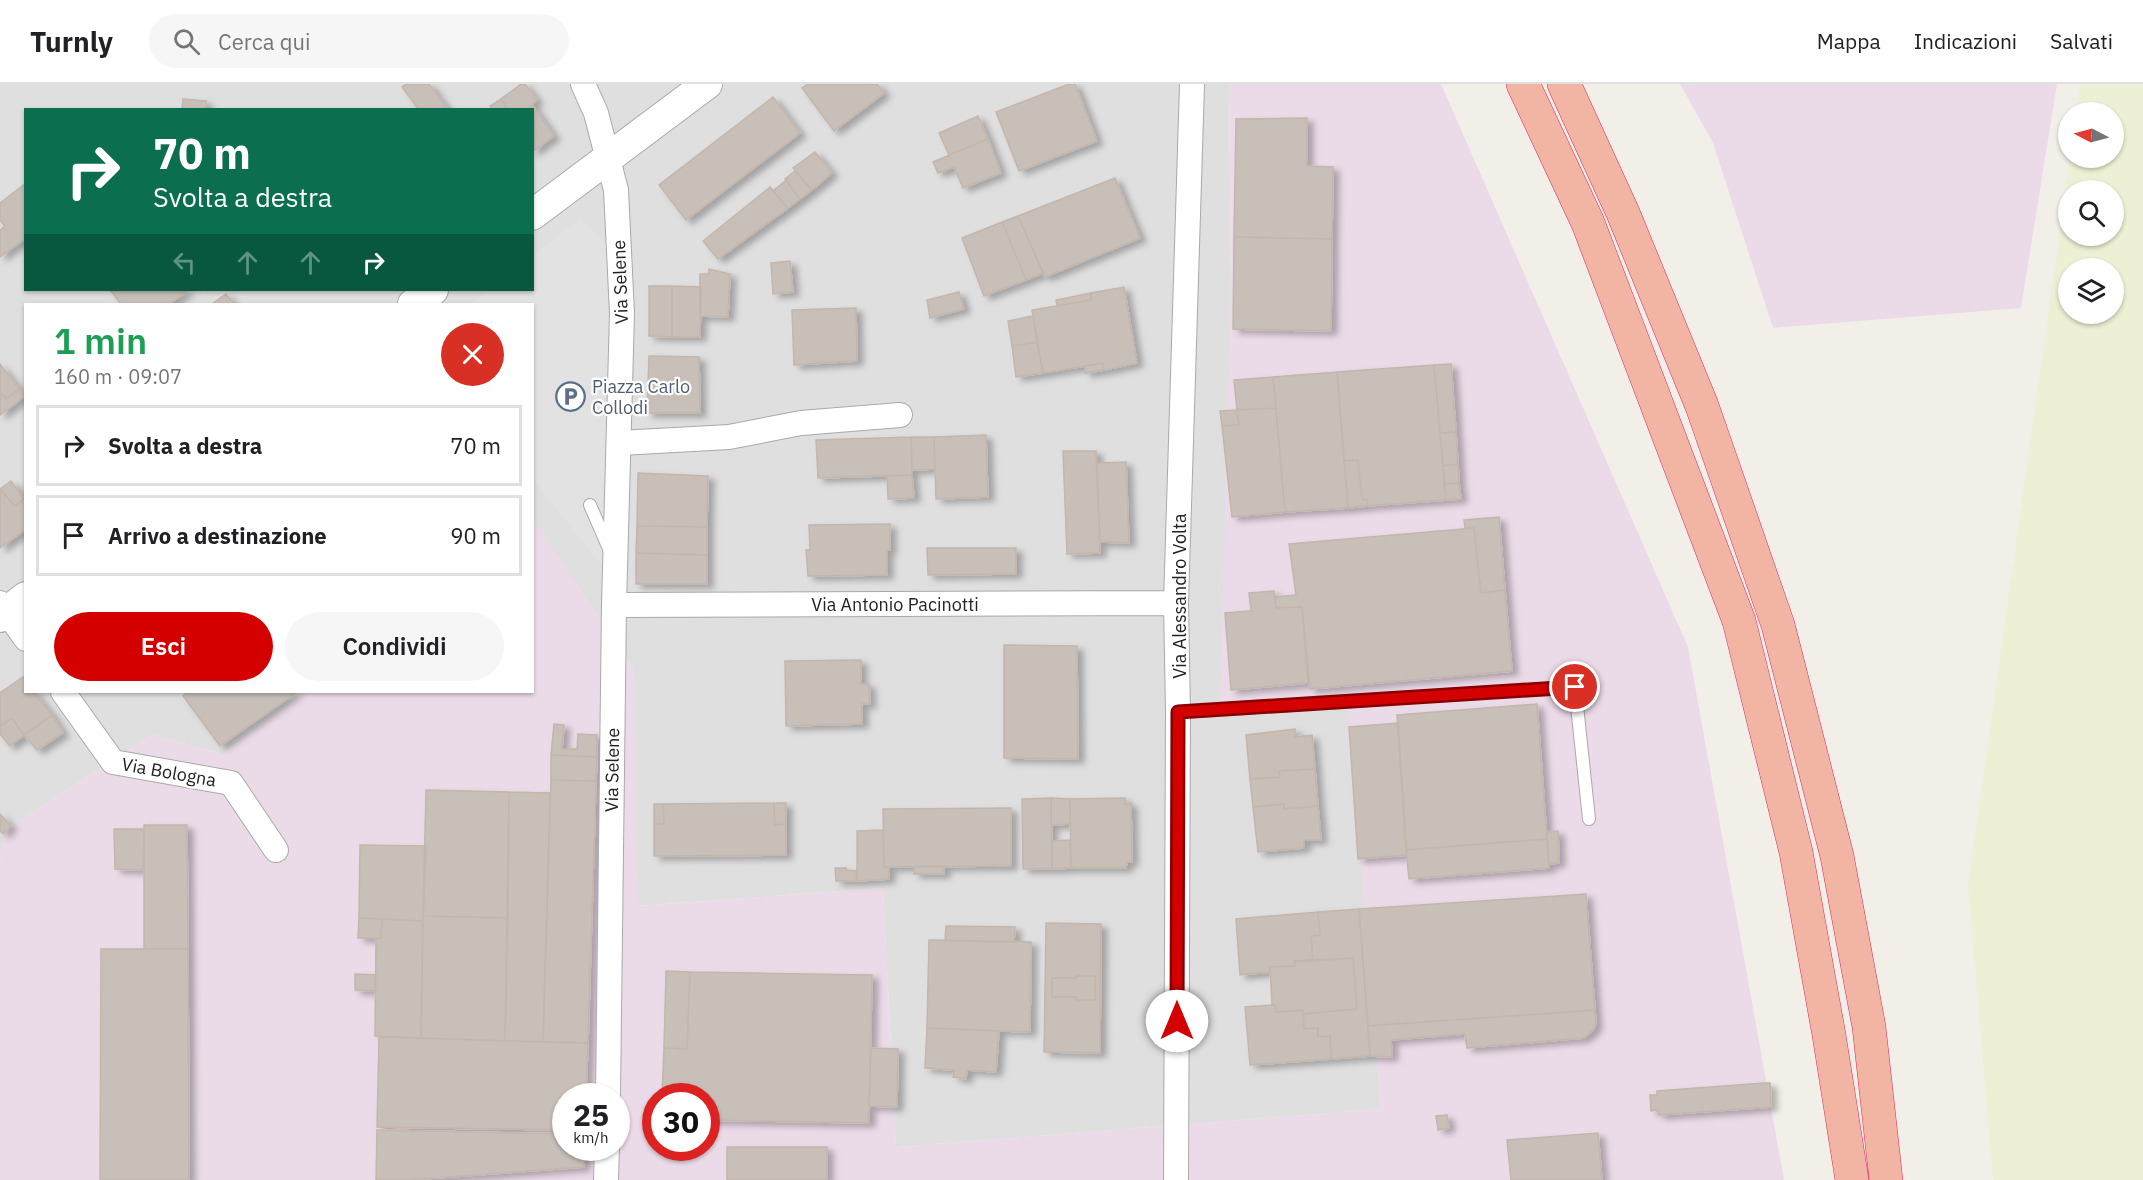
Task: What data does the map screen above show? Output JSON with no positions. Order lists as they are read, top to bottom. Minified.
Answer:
{"streets":{"street":["Via Selene","Via Alessandro Volta","Via Antonio Pacinotti","Via Bologna"]},"crossings":[["Via Selene","Via Antonio Pacinotti"],["Via Alessandro Volta","Via Antonio Pacinotti"]],"places":{"parking":["Piazza Carlo Collodi"]},"north":"left","page":{"header":"Turnly","search":"Cerca qui","nav":["Mappa","Indicazioni","Salvati"],"turn":["70 m","Svolta a destra"],"heading":["1 min","160 m · 09:07"],"list":[{"name":"Svolta a destra","value":"70 m"},{"name":"Arrivo a destinazione","value":"90 m"}],"buttons":["Esci","Condividi"],"speed":"25 km/h","limit":"30"}}
